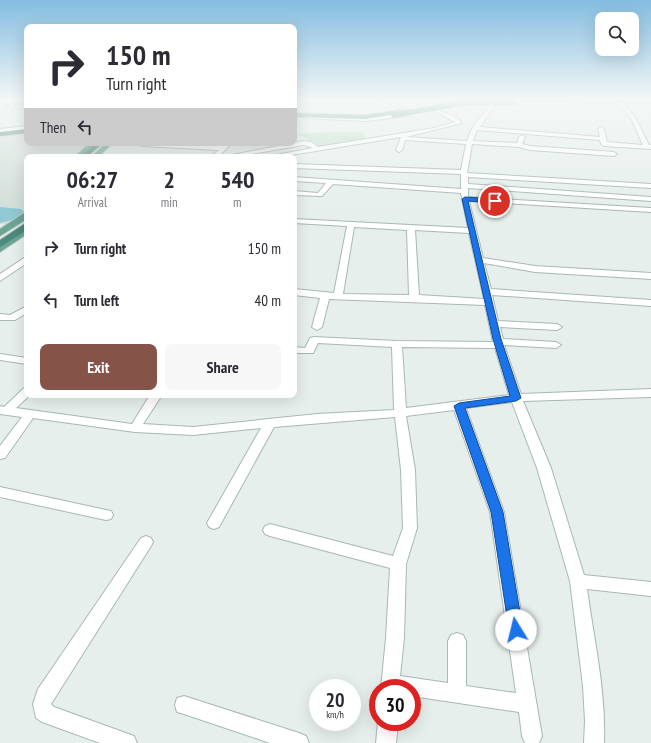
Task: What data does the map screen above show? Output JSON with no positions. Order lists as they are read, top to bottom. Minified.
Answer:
{"page":{"turn":["150 m","Turn right"],"then":"Then","eta":["06:27","Arrival","2","min","540","m"],"list":[{"name":"Turn right","value":"150 m"},{"name":"Turn left","value":"40 m"}],"buttons":["Exit","Share"],"speed":"20 km/h","limit":"30"}}
